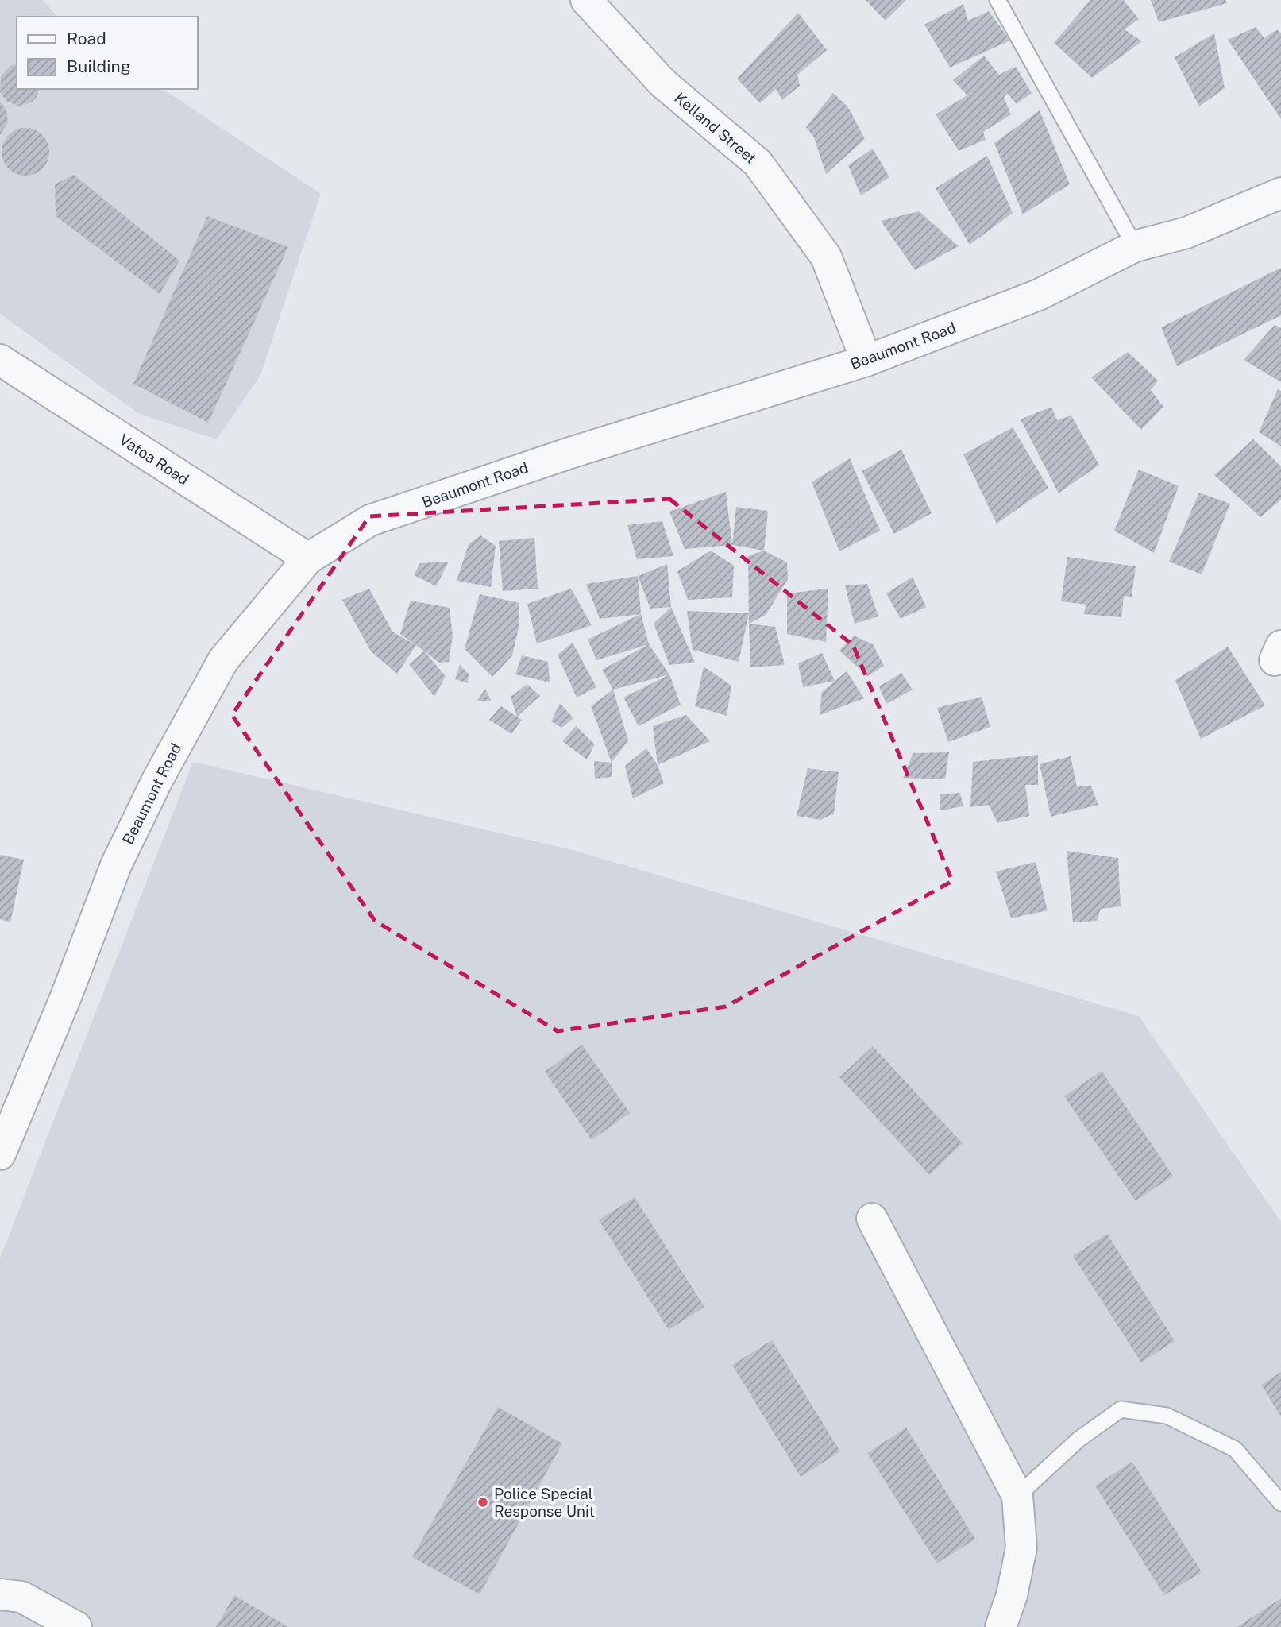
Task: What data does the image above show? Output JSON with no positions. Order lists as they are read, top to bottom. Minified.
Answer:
{"streets":{"street":["Kelland Street","Beaumont Road","Vatoa Road"]},"crossings":[["Kelland Street","Beaumont Road"],["Beaumont Road","Vatoa Road"]],"places":["Police Special Response Unit"],"legend":["Road","Building"]}
